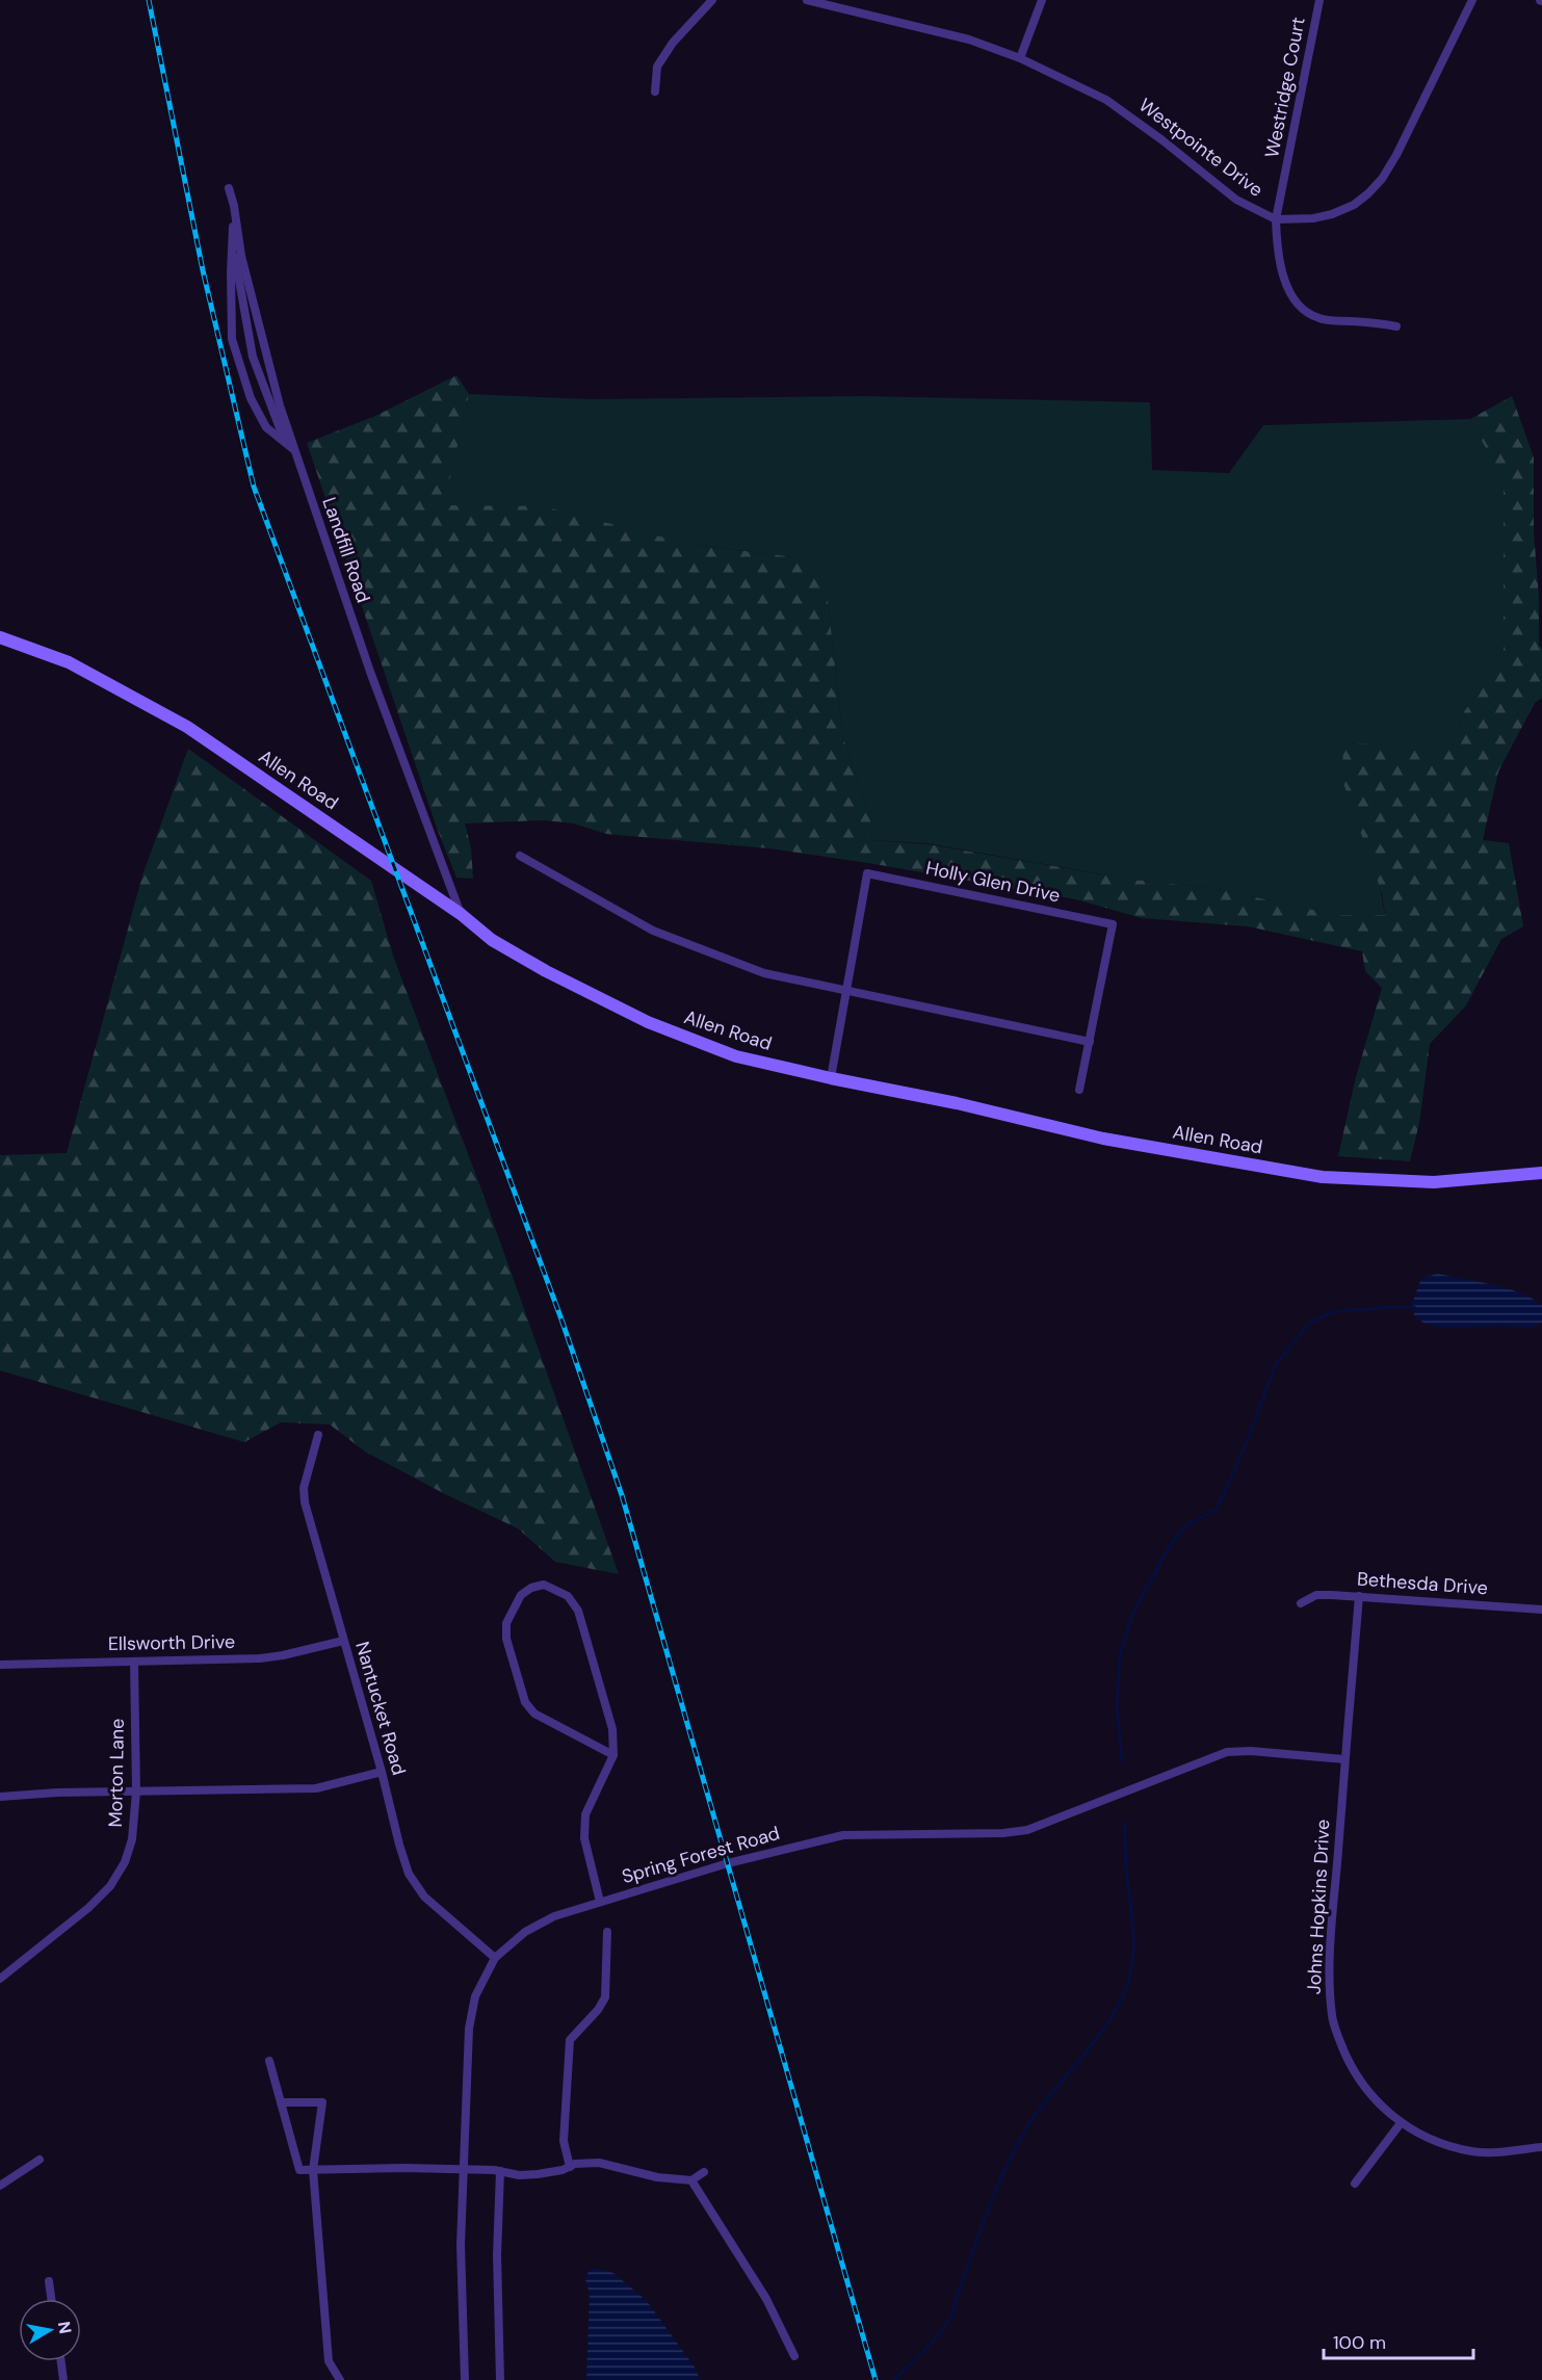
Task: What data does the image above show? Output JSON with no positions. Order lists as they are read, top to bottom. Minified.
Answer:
{"streets":{"main road":["Allen Road"],"street":["Westridge Court","Westpointe Drive","Landfill Road","Holly Glen Drive","Bethesda Drive","Ellsworth Drive","Nantucket Road","Morton Lane","Spring Forest Road","Johns Hopkins Drive"]},"crossings":[["Westridge Court","Westpointe Drive"],["Landfill Road","Allen Road"],["Allen Road","Holly Glen Drive"],["Bethesda Drive","Johns Hopkins Drive"],["Ellsworth Drive","Nantucket Road"],["Ellsworth Drive","Morton Lane"],["Nantucket Road","Spring Forest Road"],["Spring Forest Road","Johns Hopkins Drive"]],"scale_bar":"100 m","north":"right"}
